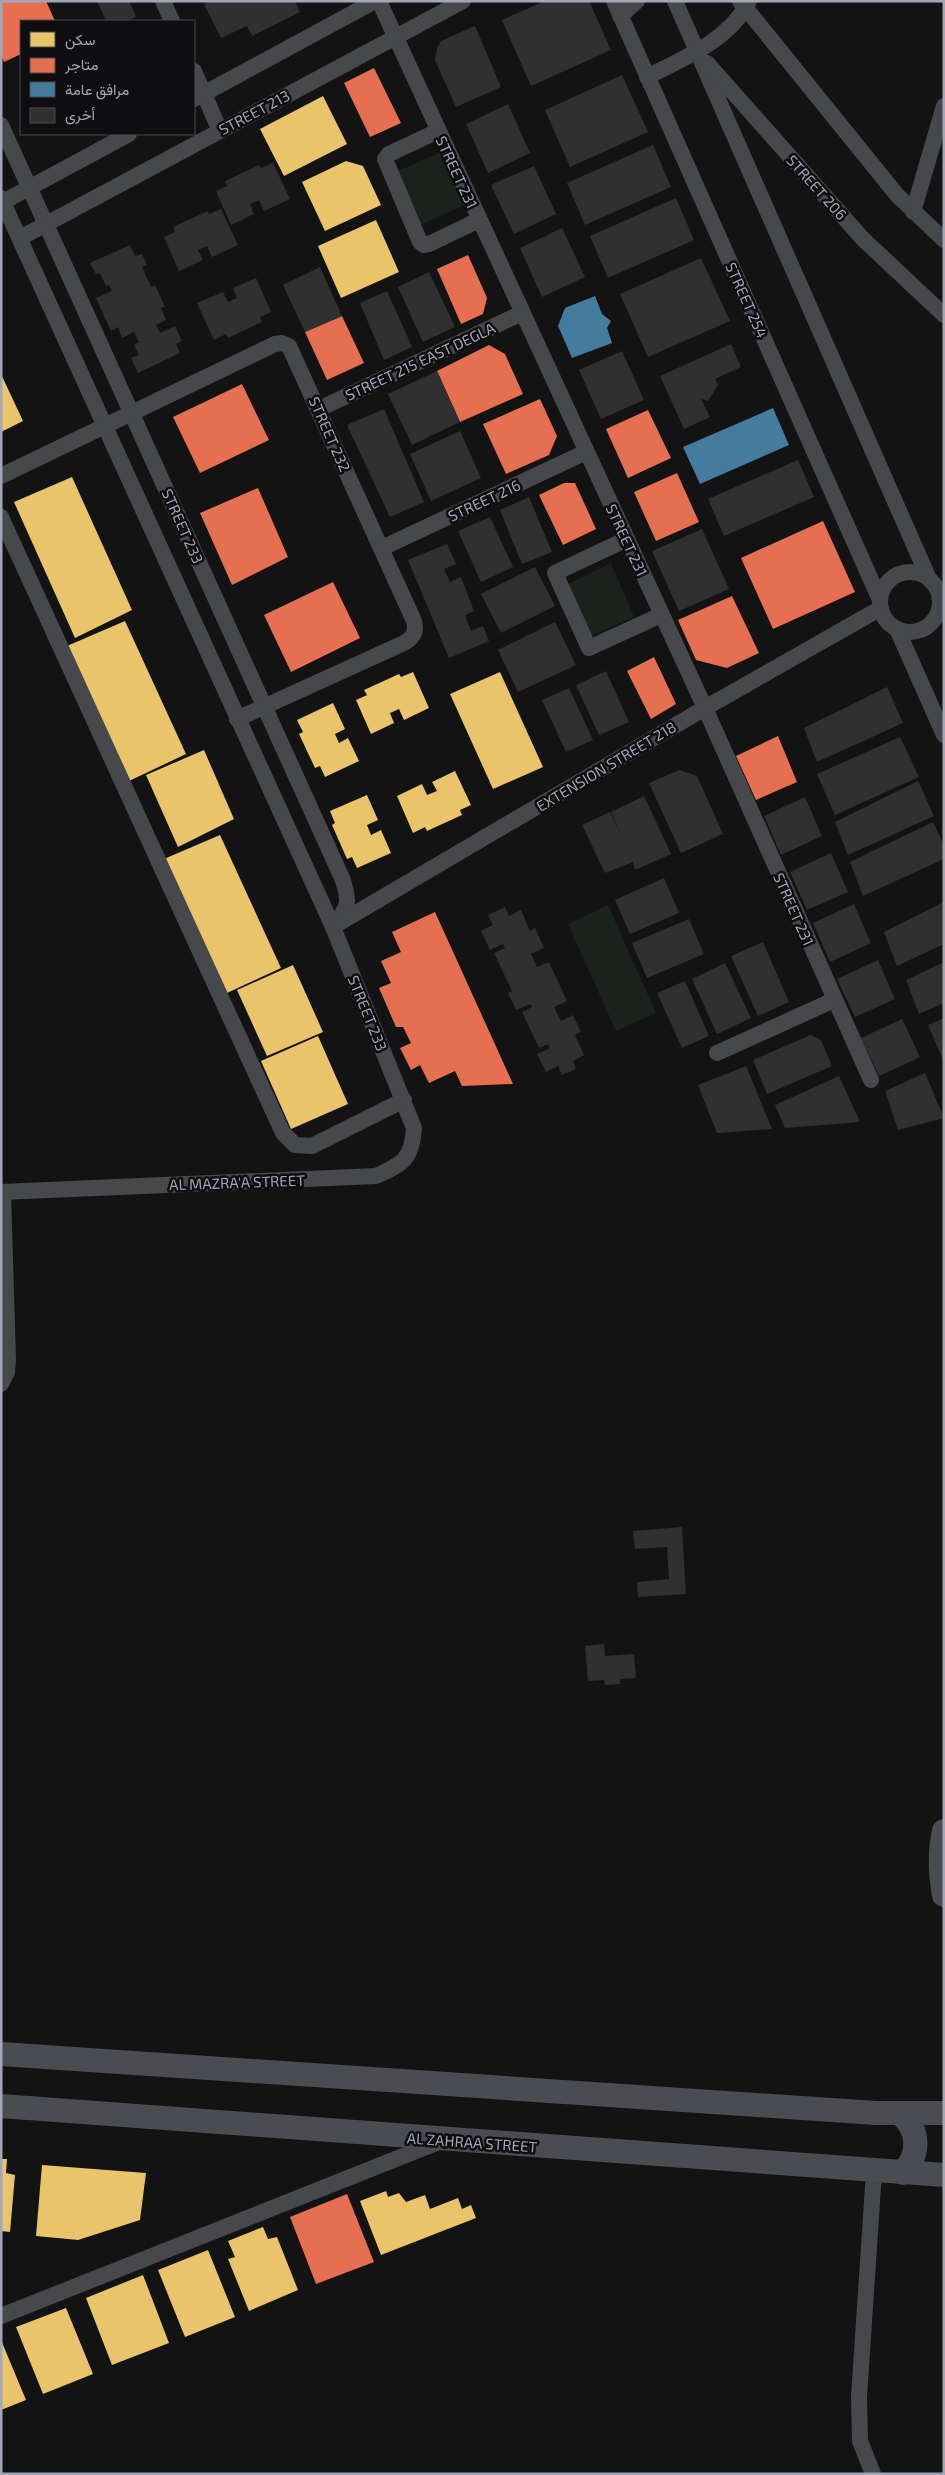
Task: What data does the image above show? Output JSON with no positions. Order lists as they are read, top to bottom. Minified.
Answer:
{"streets":{"main road":["AL ZAHRAA STREET"],"street":["STREET 213","STREET 231","STREET 206","STREET 254","STREET 215 EAST DEGLA","STREET 232","STREET 216","STREET 233","EXTENSION STREET 218","AL MAZRA'A STREET"]},"crossings":[["STREET 213","STREET 231"],["STREET 213","STREET 233"],["STREET 231","STREET 215 EAST DEGLA"],["STREET 231","STREET 216"],["STREET 231","EXTENSION STREET 218"],["STREET 254","EXTENSION STREET 218"],["STREET 215 EAST DEGLA","STREET 232"],["STREET 232","STREET 216"],["STREET 232","STREET 233"],["STREET 233","EXTENSION STREET 218"],["STREET 233","AL MAZRA'A STREET"]],"legend":["سكن","متاجر","مرافق عامة","أخرى"]}
